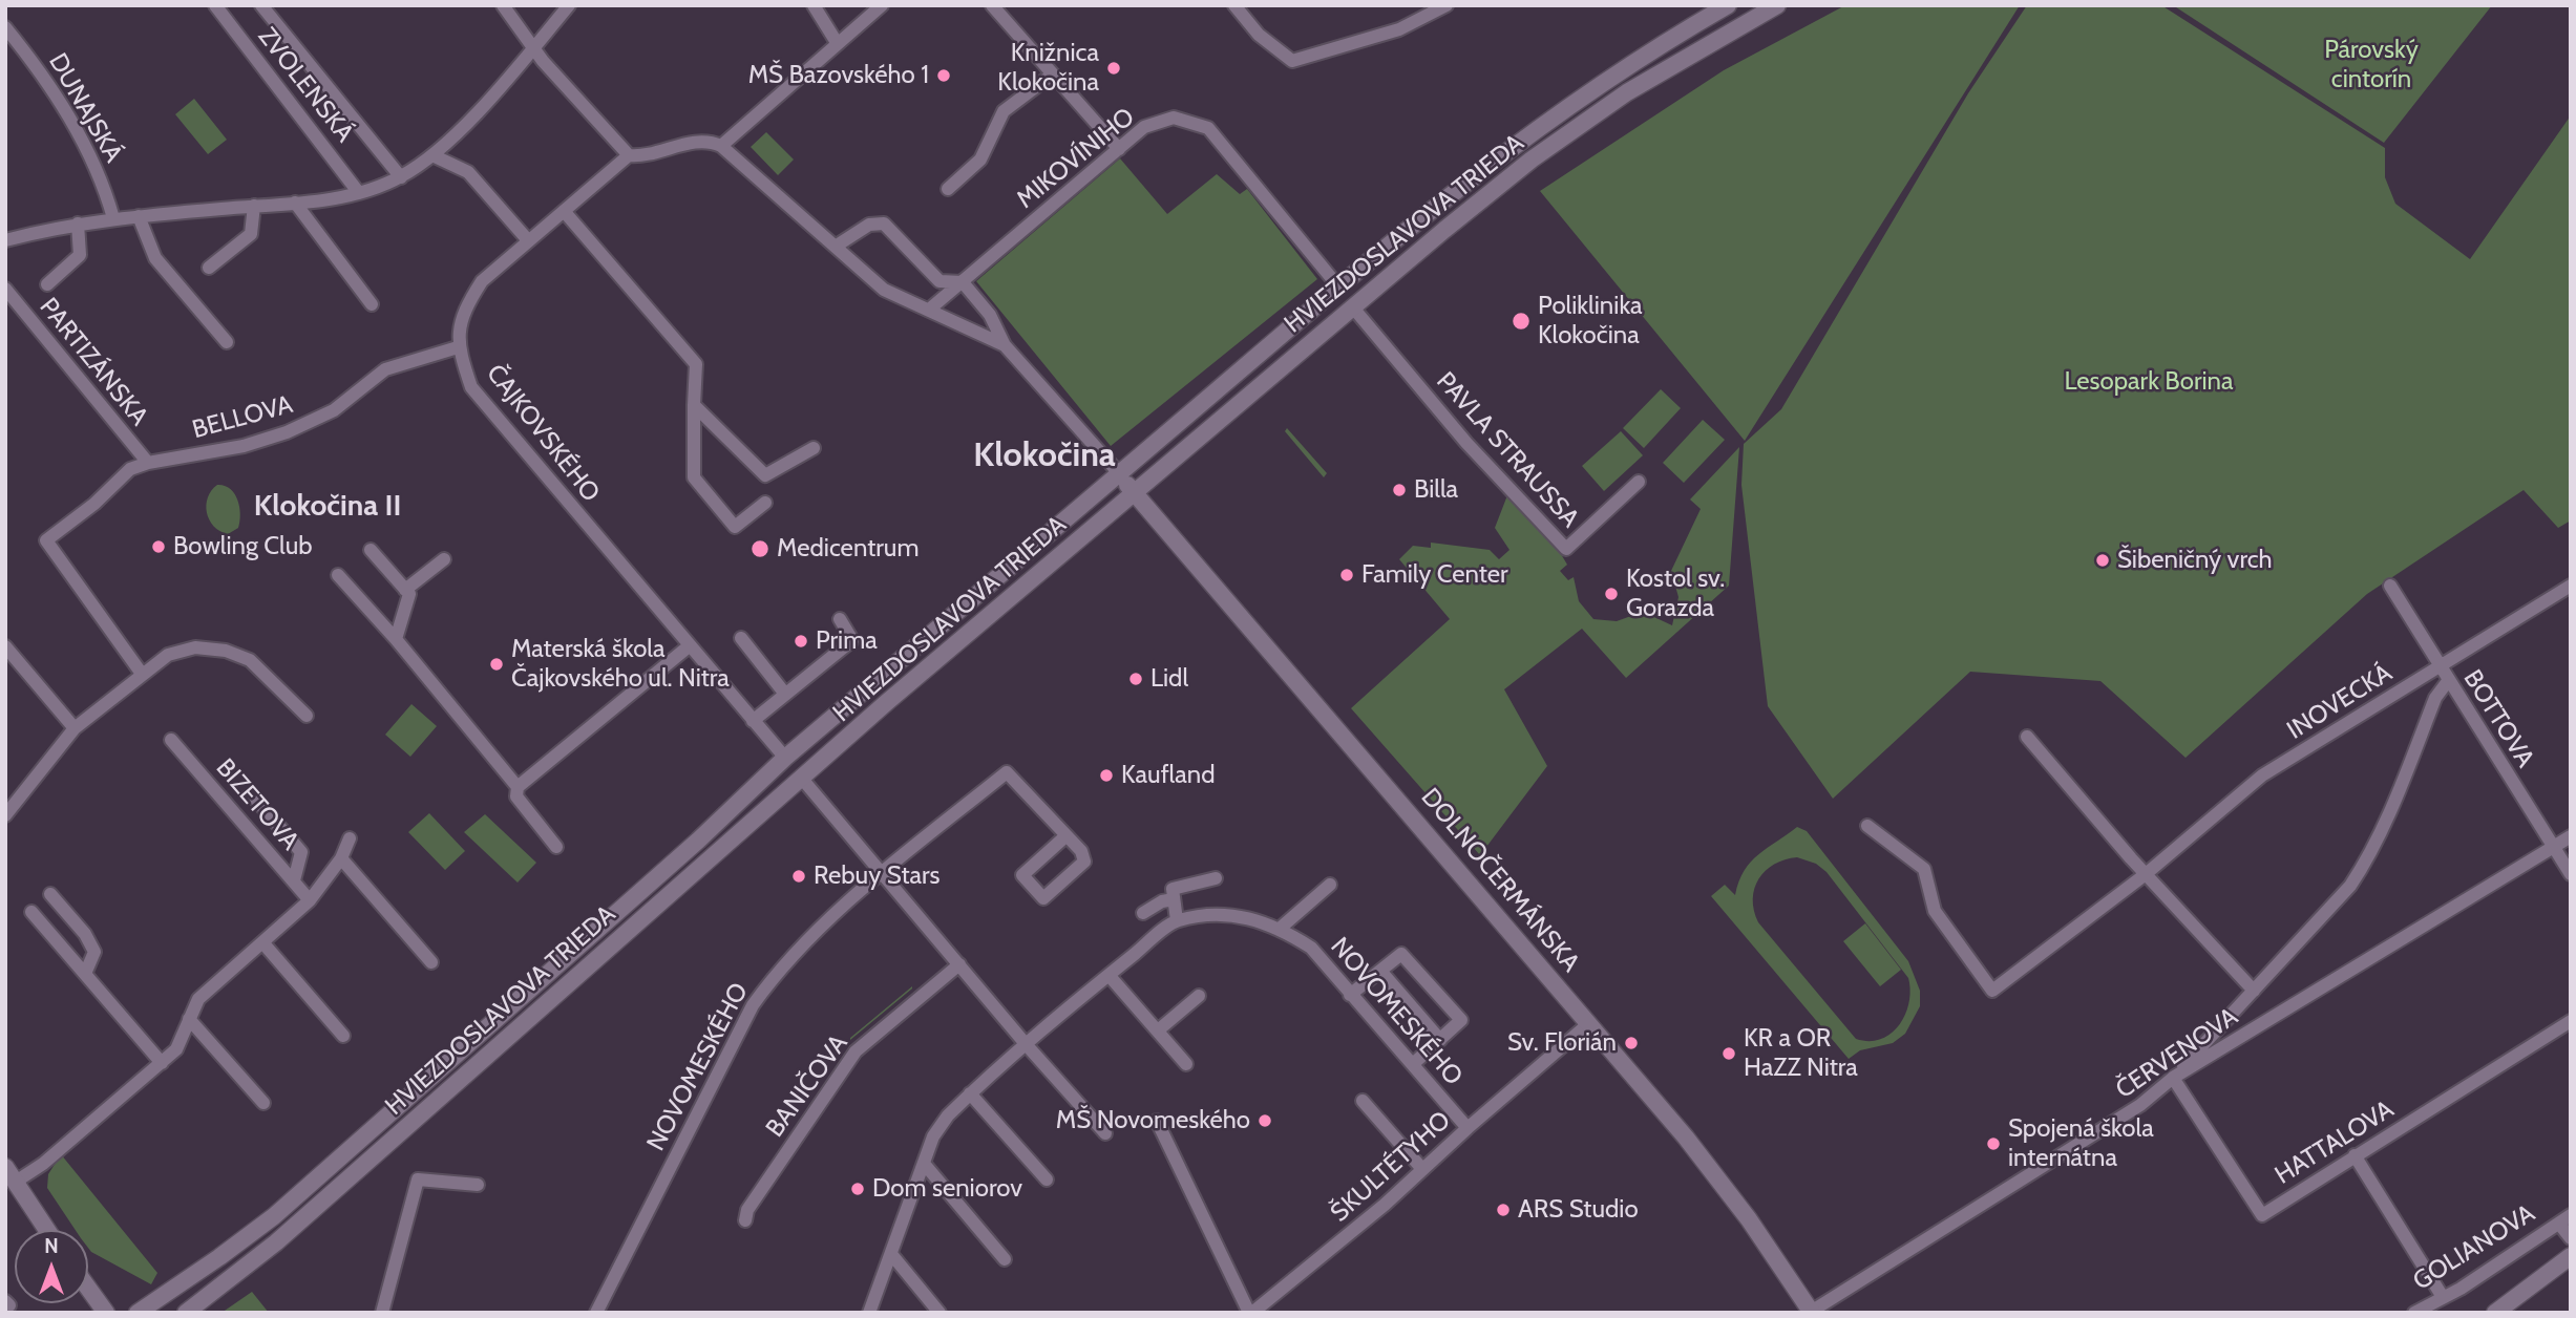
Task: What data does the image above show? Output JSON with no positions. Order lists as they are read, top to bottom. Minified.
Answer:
{"streets":{"street":["ZVOLENSKÁ","DUNAJSKÁ","MIKOVÍNIHO","HVIEZDOSLAVOVA TRIEDA","PARTIZÁNSKA","BELLOVA","ČAJKOVSKÉHO","PAVLA STRAUSSA","INOVECKÁ","BOTTOVA","BIZETOVA","DOLNOČERMÁNSKA","NOVOMESKÉHO","ČERVENOVA","BANIČOVA","HATTALOVA","ŠKULTÉTYHO","GOLIANOVA"]},"crossings":[["MIKOVÍNIHO","HVIEZDOSLAVOVA TRIEDA"],["HVIEZDOSLAVOVA TRIEDA","ČAJKOVSKÉHO"],["HVIEZDOSLAVOVA TRIEDA","PAVLA STRAUSSA"],["HVIEZDOSLAVOVA TRIEDA","DOLNOČERMÁNSKA"],["PARTIZÁNSKA","BELLOVA"],["BELLOVA","ČAJKOVSKÉHO"],["INOVECKÁ","BOTTOVA"],["BOTTOVA","ČERVENOVA"],["DOLNOČERMÁNSKA","ČERVENOVA"],["DOLNOČERMÁNSKA","ŠKULTÉTYHO"],["NOVOMESKÉHO","ŠKULTÉTYHO"],["ČERVENOVA","HATTALOVA"]],"districts":["Klokočina","Klokočina II"],"parks":["Párovský cintorín","Lesopark Borina"],"places":["Knižnica Klokočina","MŠ Bazovského 1","Poliklinika Klokočina","Billa","Bowling Club","Medicentrum","Šibeničný vrch","Family Center","Kostol sv. Gorazda","Prima","Materská škola Čajkovského ul. Nitra","Lidl","Kaufland","Rebuy Stars","Sv. Florián","KR a OR HaZZ Nitra","MŠ Novomeského","Spojená škola internátna","Dom seniorov","ARS Studio"],"north":"top"}
